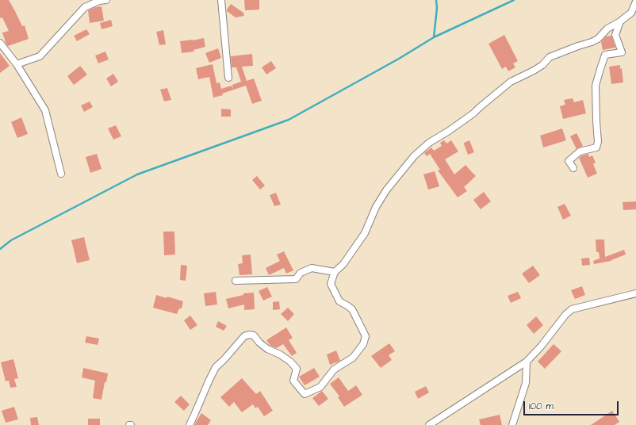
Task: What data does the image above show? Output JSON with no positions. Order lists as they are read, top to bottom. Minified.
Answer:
{"scale_bar":"100 m"}
